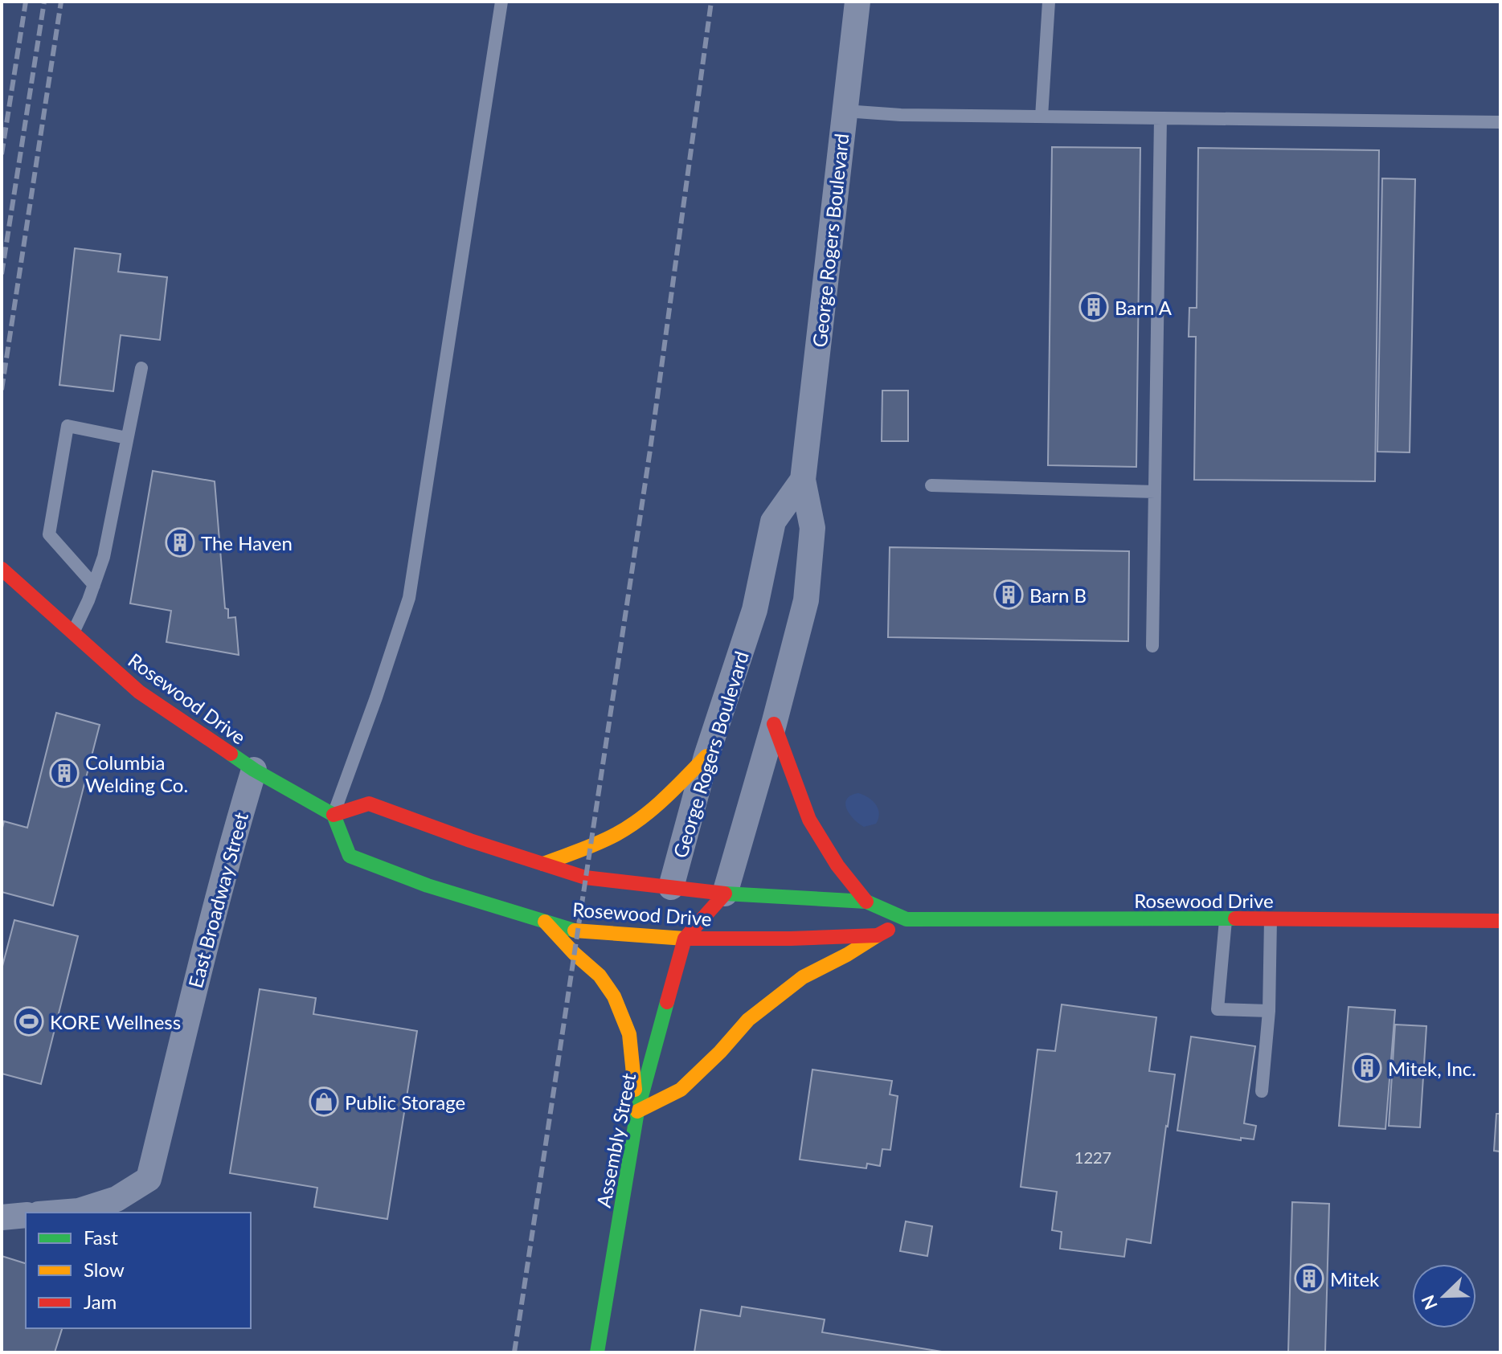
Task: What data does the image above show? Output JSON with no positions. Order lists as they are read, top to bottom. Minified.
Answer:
{"streets":{"main road":["Rosewood Drive","Assembly Street"],"street":["George Rogers Boulevard","East Broadway Street"]},"crossings":[["George Rogers Boulevard","Rosewood Drive"],["George Rogers Boulevard","Assembly Street"],["Rosewood Drive","East Broadway Street"],["Rosewood Drive","Assembly Street"]],"places":{"building":["Barn A","The Haven","Barn B","Columbia Welding Co.","Mitek, Inc.","Mitek"],"sports":["KORE Wellness"],"shop":["Public Storage"]},"house_numbers":["1227"],"legend":["Fast","Slow","Jam"],"north":"bottom left"}
